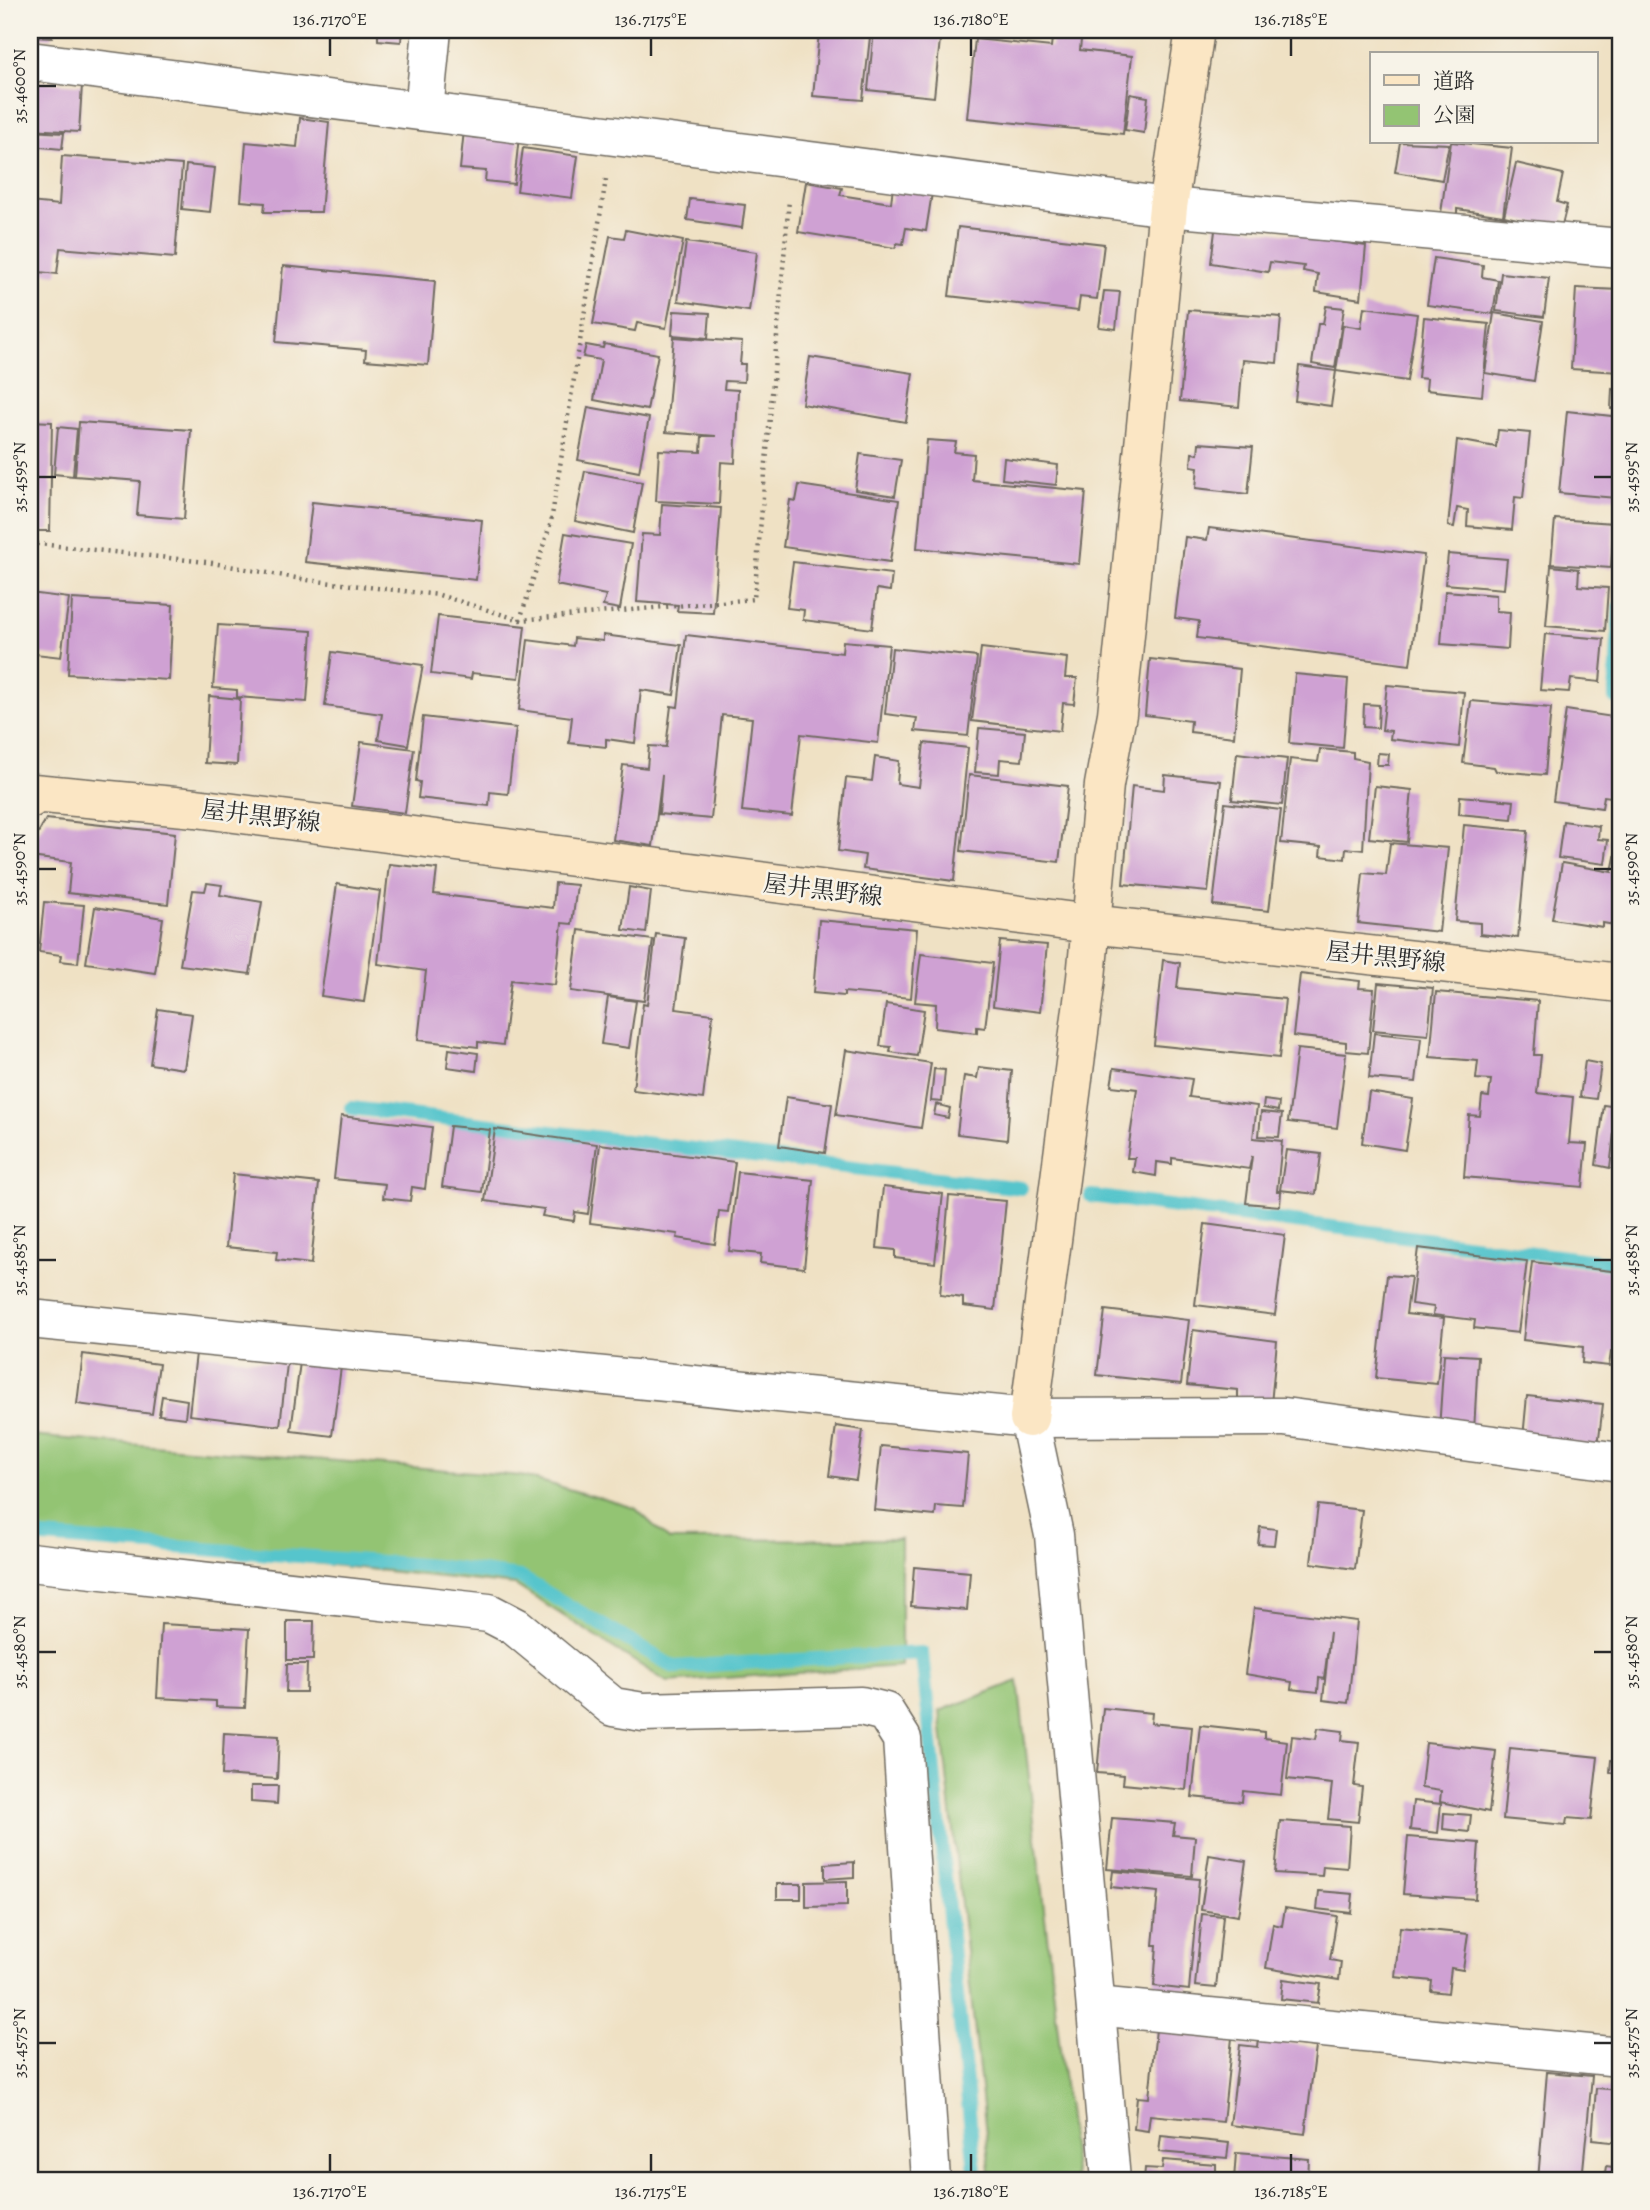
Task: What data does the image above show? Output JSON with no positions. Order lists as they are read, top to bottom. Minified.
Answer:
{"streets":{"main road":["屋井黒野線"]},"legend":["道路","公園"],"coordinates":["136.7170°E","136.7175°E","136.7180°E","136.7185°E","35.4600°N","35.4595°N","35.4590°N","35.4585°N","35.4580°N","35.4575°N"]}
